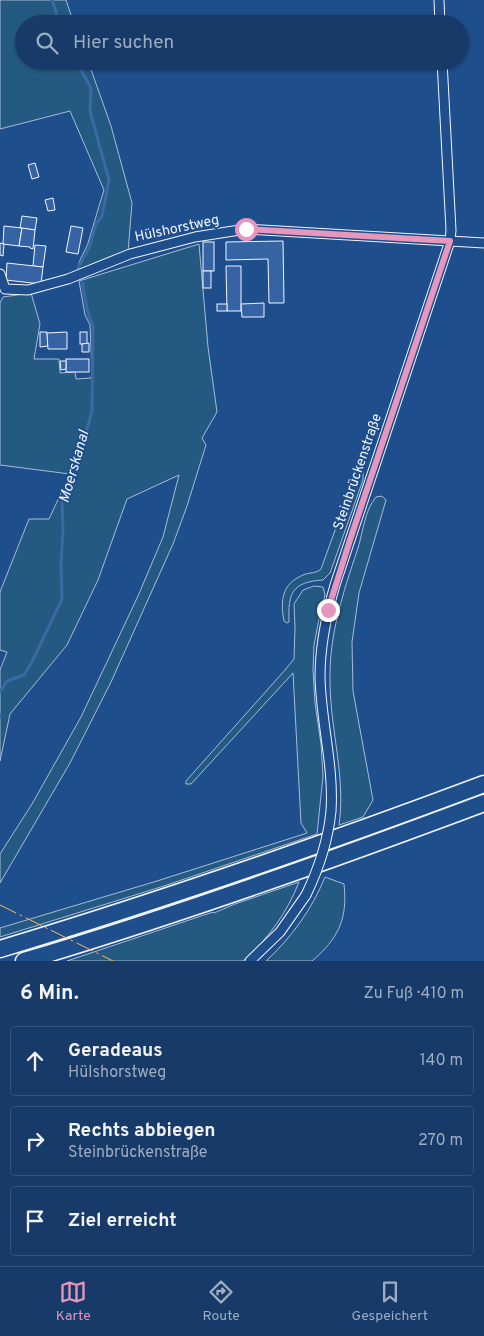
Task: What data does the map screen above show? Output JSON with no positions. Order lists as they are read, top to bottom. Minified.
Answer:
{"streets":{"street":["Hülshorstweg","Steinbrückenstraße"]},"crossings":[["Hülshorstweg","Steinbrückenstraße"]],"water":["Moerskanal"],"page":{"search":"Hier suchen","heading":["6 Min.","Zu Fuß · 410 m"],"list":[["Geradeaus","Hülshorstweg","140 m"],["Rechts abbiegen","Steinbrückenstraße","270 m"],"Ziel erreicht"],"nav":["Karte","Route","Gespeichert"]}}
